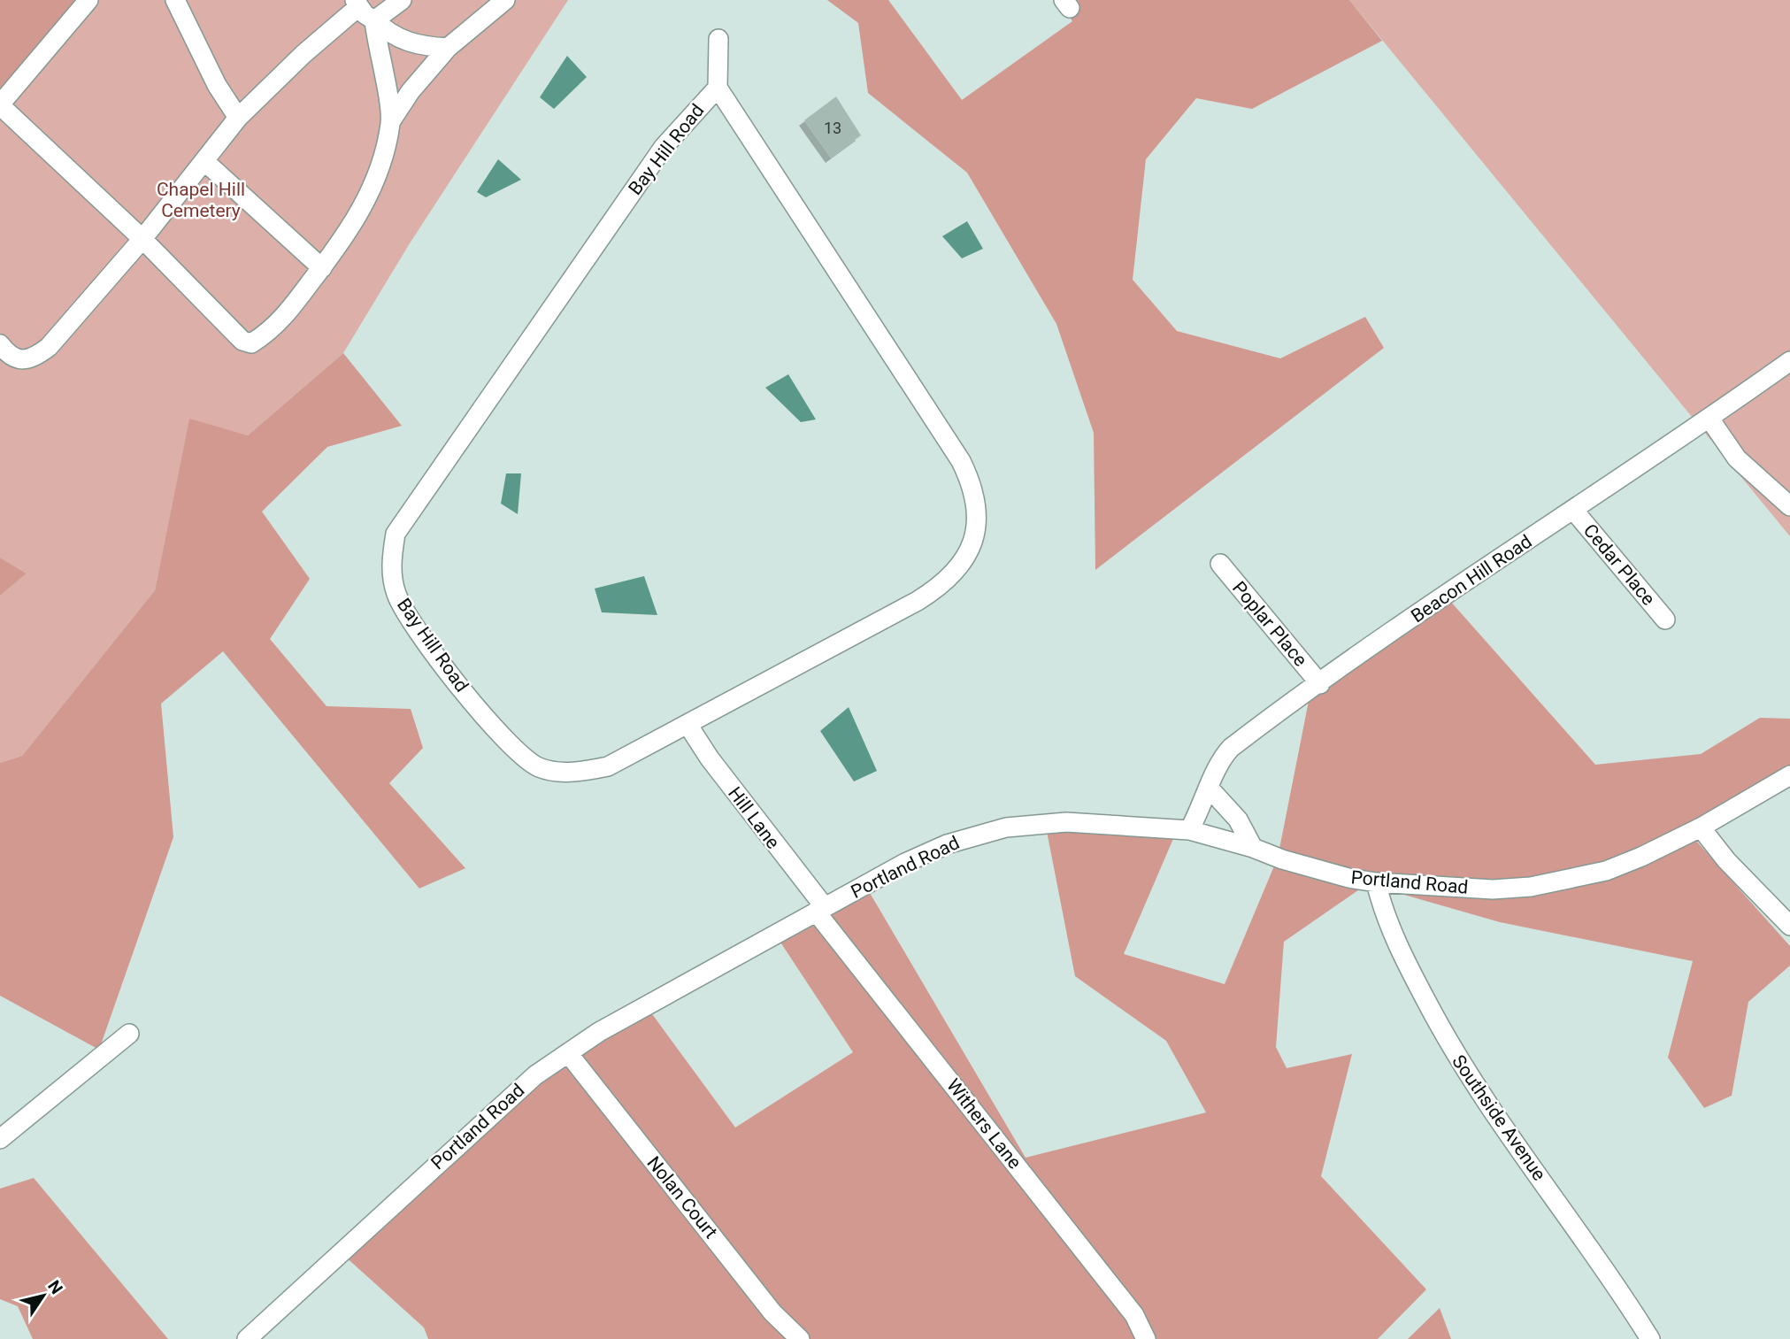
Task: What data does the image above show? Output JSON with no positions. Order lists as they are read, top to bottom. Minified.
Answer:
{"streets":{"street":["Bay Hill Road","Cedar Place","Beacon Hill Road","Poplar Place","Hill Lane","Portland Road","Southside Avenue","Withers Lane","Nolan Court"]},"crossings":[["Bay Hill Road","Hill Lane"],["Cedar Place","Beacon Hill Road"],["Beacon Hill Road","Poplar Place"],["Beacon Hill Road","Portland Road"],["Hill Lane","Portland Road"],["Hill Lane","Withers Lane"],["Portland Road","Southside Avenue"],["Portland Road","Withers Lane"],["Portland Road","Nolan Court"]],"parks":["Chapel Hill Cemetery"],"house_numbers":["13"],"north":"top right"}
